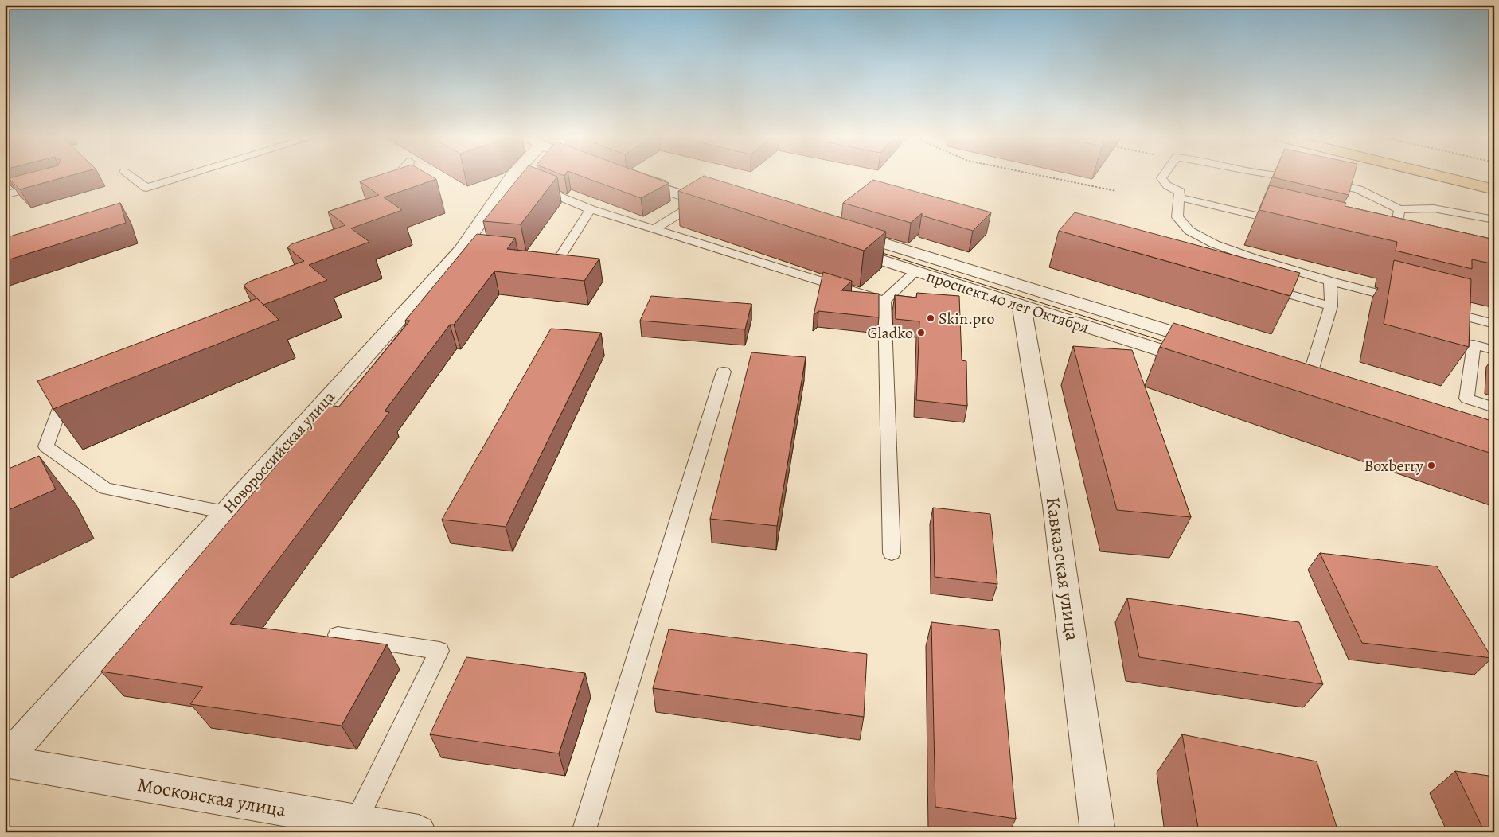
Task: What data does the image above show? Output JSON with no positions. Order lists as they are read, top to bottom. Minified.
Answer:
{"streets":{"street":["проспект 40 лет Октября","Новороссийская улица","Кавказская улица","Московская улица"]},"crossings":[["проспект 40 лет Октября","Кавказская улица"],["Новороссийская улица","Московская улица"]],"places":["Skin.pro","Gladko","Boxberry"]}
